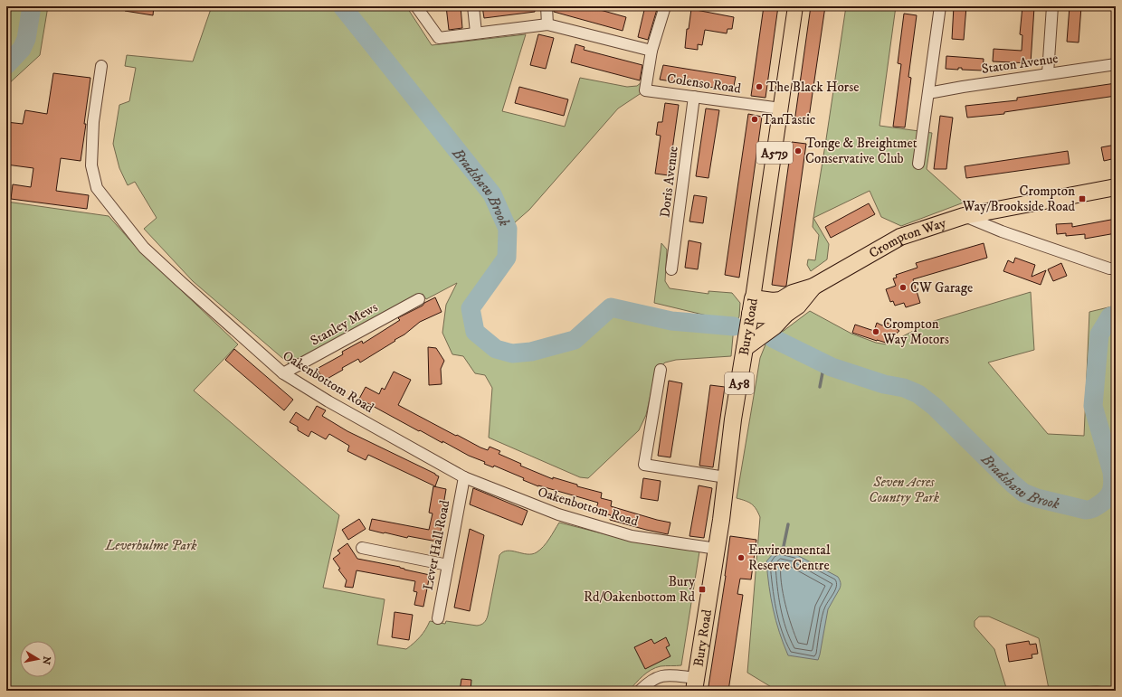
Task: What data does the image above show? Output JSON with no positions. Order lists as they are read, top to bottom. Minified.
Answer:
{"streets":{"highway":["Crompton Way","Bury Road","A58"],"main road":["A579"],"street":["Staton Avenue","Colenso Road","Doris Avenue","Stanley Mews","Oakenbottom Road","Lever Hall Road"]},"crossings":[["Colenso Road","Doris Avenue"],["Colenso Road","Bury Road"],["Crompton Way","Bury Road"],["Stanley Mews","Oakenbottom Road"],["Bury Road","Oakenbottom Road"],["Oakenbottom Road","Lever Hall Road"]],"water":["Bradshaw Brook"],"parks":["Seven Acres Country Park","Leverhulme Park"],"places":{"other":["The Black Horse","TanTastic","Tonge & Breightmet Conservative Club","CW Garage","Crompton Way Motors","Environmental Reserve Centre"],"transit":["Crompton Way/Brookside Road","Bury Rd/Oakenbottom Rd"]},"north":"right"}
